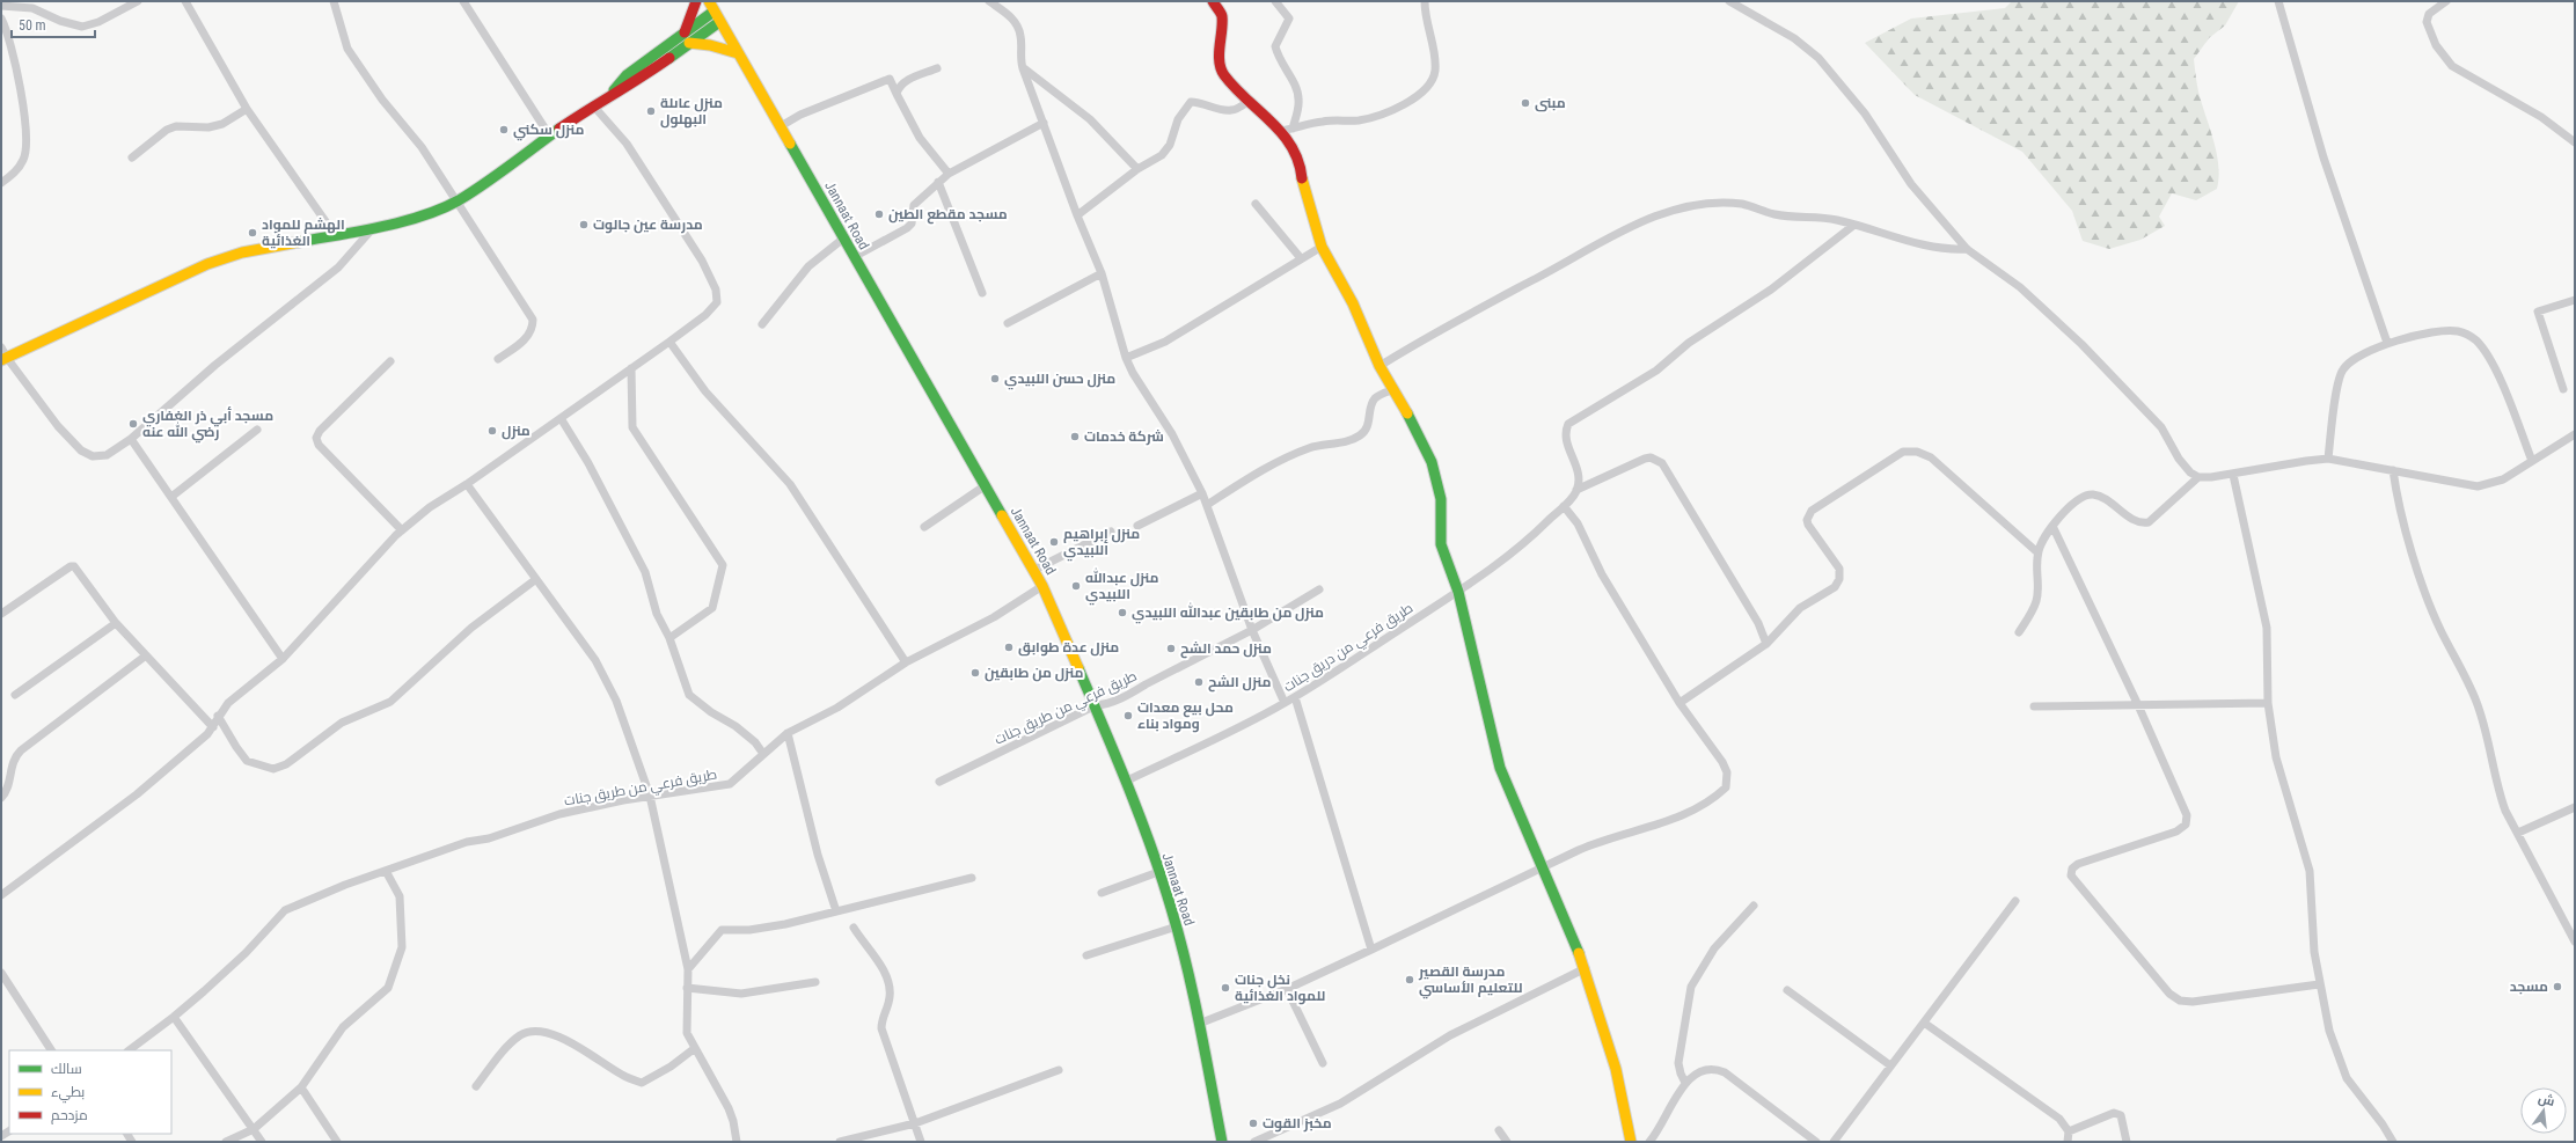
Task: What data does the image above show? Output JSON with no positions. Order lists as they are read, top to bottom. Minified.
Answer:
{"streets":{"street":["Jannaat Road","طريق فرعي من دريق جنات","طريق فرعي من طريق جنات"]},"crossings":[["Jannaat Road","طريق فرعي من دريق جنات"],["Jannaat Road","طريق فرعي من طريق جنات"]],"places":["مبنى","منزل عاىلة البهلول","منزل سكني","مسجد مقطع الطين","مدرسة عين جالوت","الهشم للمواد الغذائية","منزل حسن اللبيدي","مسجد أبي ذر الغفاري رضي الله عنه","منزل","شركة خدمات","منزل إبراهيم اللبيدي","منزل عبدالله اللبيدي","منزل من طابقين عبدالله اللبيدي","منزل عدة طوابق","منزل حمد الشح","منزل من طابقين","منزل الشح","محل بيع معدات ومواد بناء","مدرسة القصير للتعليم الأساسي","مسجد","نخل جنات للمواد الغذائية","مخبز القوت"],"legend":["سالك","بطيء","مزدحم"],"scale_bar":"50 m","north":"top"}
